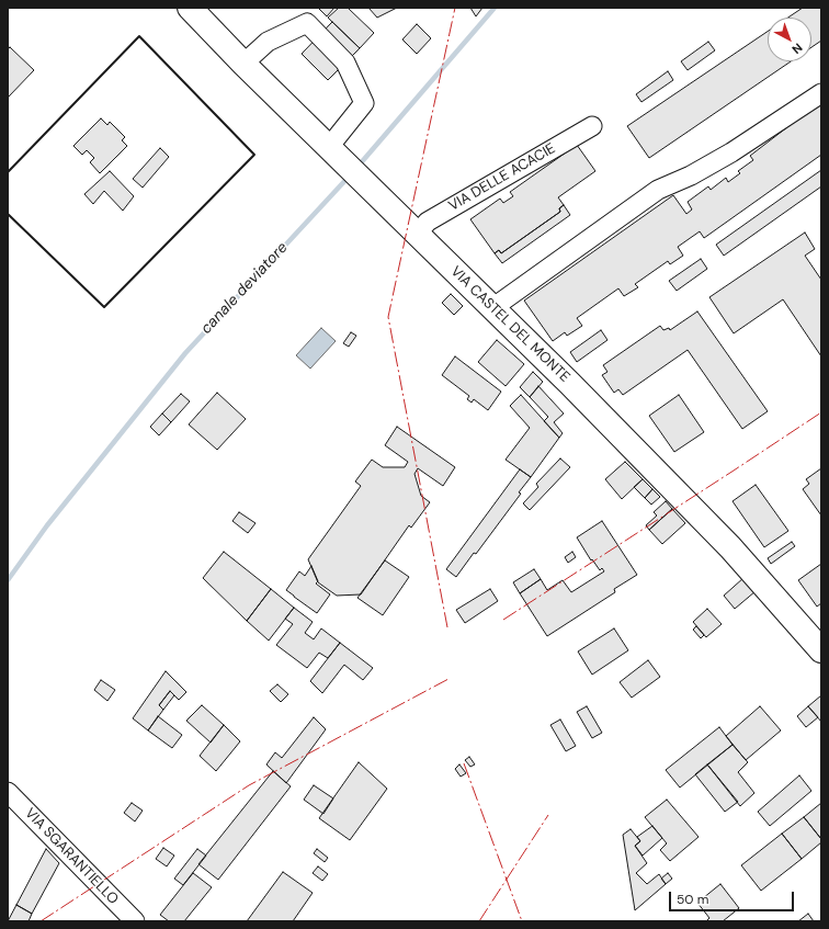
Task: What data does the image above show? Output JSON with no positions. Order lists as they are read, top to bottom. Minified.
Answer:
{"streets":{"main road":["VIA CASTEL DEL MONTE"],"street":["VIA DELLE ACACIE","VIA SGARANTIELLO"]},"crossings":[["VIA DELLE ACACIE","VIA CASTEL DEL MONTE"]],"water":["canale deviatore"],"scale_bar":"50 m","north":"bottom right"}
